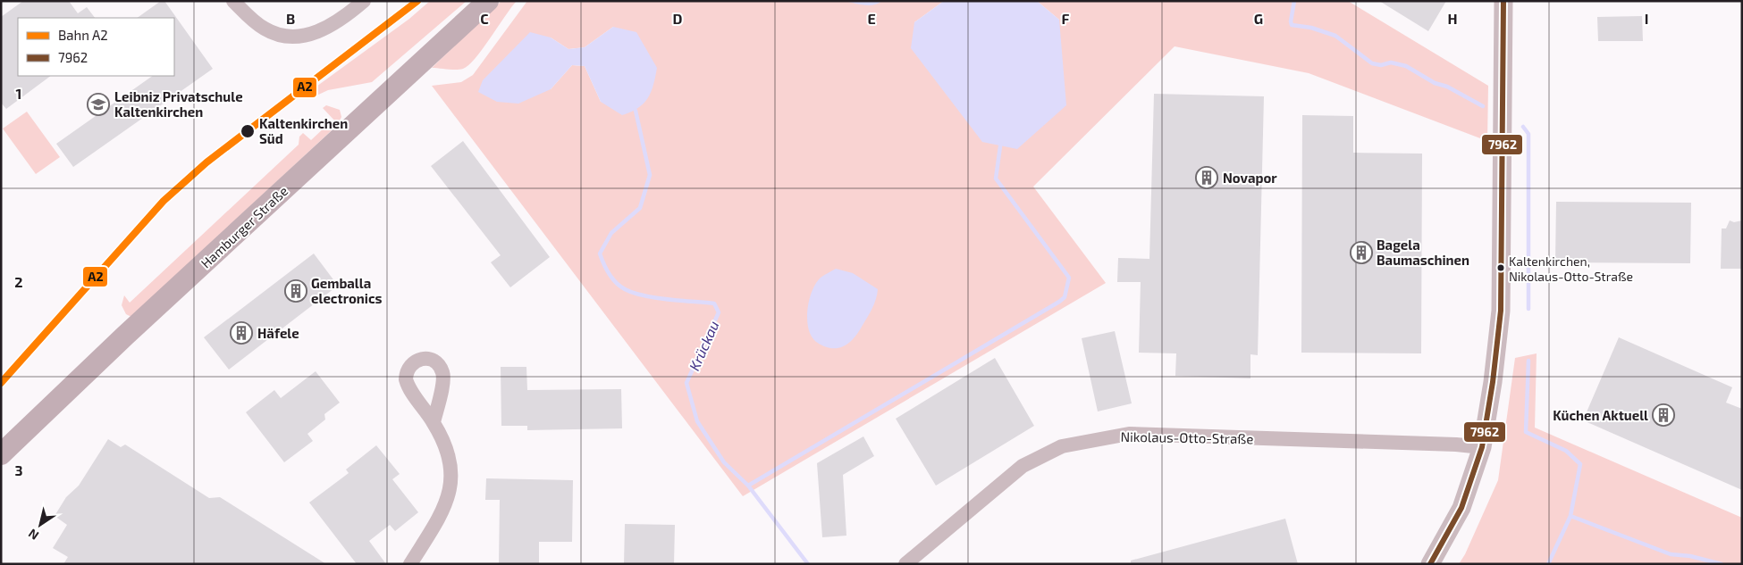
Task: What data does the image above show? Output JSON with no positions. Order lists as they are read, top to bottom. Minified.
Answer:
{"streets":{"main road":["Hamburger Straße"],"street":["Nikolaus-Otto-Straße"]},"water":["Krückau"],"places":{"school or university":["Leibniz Privatschule Kaltenkirchen"],"other":["Kaltenkirchen Süd","Kaltenkirchen, Nikolaus-Otto-Straße"],"building":["Novapor","Bagela Baumaschinen","Gemballa electronics","Häfele","Küchen Aktuell"]},"lines":["rail line A2","transit line 7962"],"legend":["Bahn A2","7962"],"north":"bottom left","grid":{"columns":["B","C","D","E","F","G","H","I"],"rows":["1","2","3"]}}
